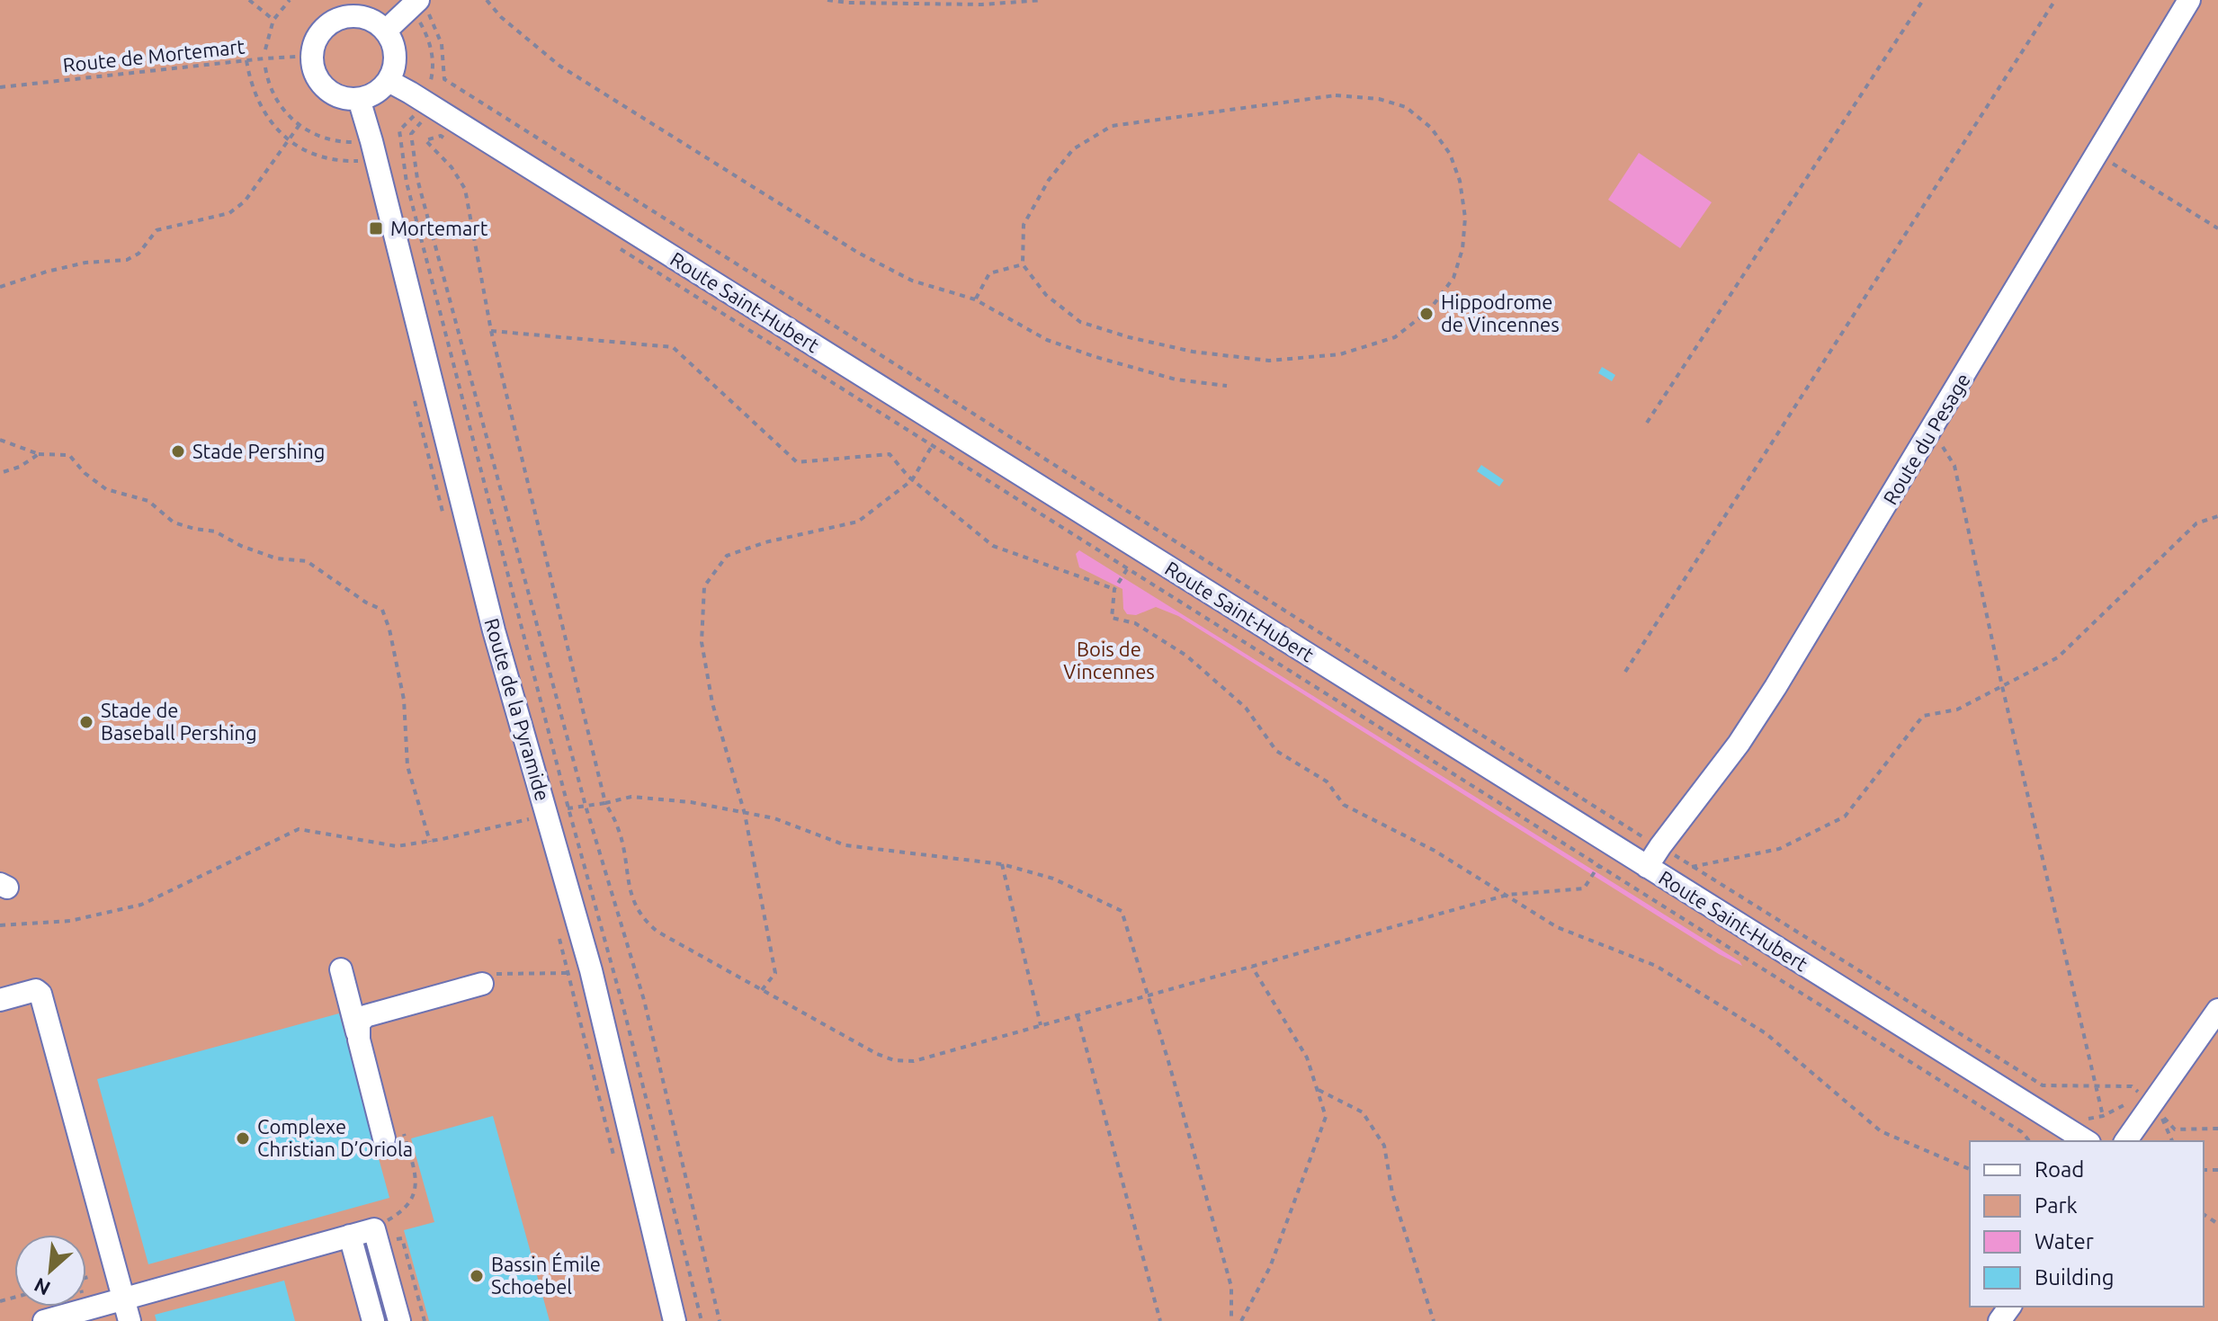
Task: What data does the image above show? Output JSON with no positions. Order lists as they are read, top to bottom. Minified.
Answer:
{"streets":{"street":["Route Saint-Hubert","Route du Pesage","Route de la Pyramide"],"path":["Route de Mortemart"]},"crossings":[["Route de Mortemart","Route Saint-Hubert"],["Route de Mortemart","Route de la Pyramide"],["Route Saint-Hubert","Route du Pesage"],["Route Saint-Hubert","Route de la Pyramide"]],"parks":["Bois de Vincennes"],"places":{"transit":["Mortemart"],"other":["Hippodrome de Vincennes","Stade Pershing","Stade de Baseball Pershing","Complexe Christian D’Oriola","Bassin Émile Schoebel"]},"legend":["Road","Park","Water","Building"],"north":"bottom left"}
